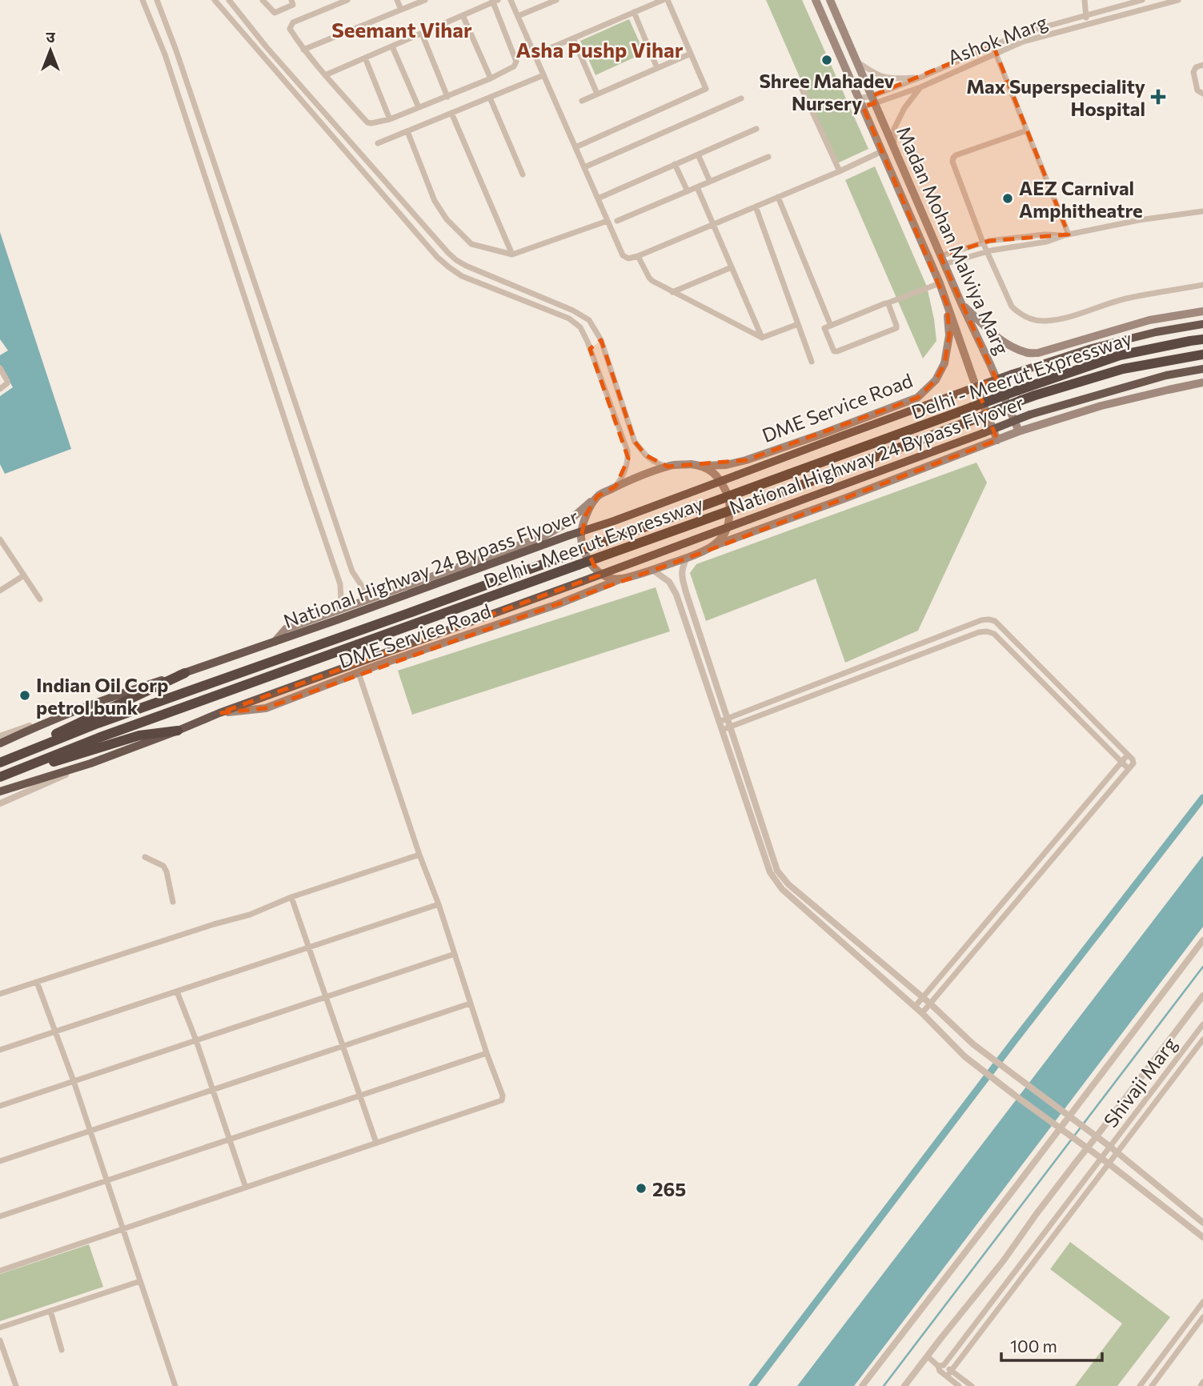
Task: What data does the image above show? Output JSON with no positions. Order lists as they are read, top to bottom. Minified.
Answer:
{"streets":{"highway":["Delhi - Meerut Expressway","National Highway 24 Bypass Flyover"],"main road":["Madan Mohan Malviya Marg","DME Service Road"],"street":["Ashok Marg","Shivaji Marg"]},"crossings":[["Ashok Marg","Madan Mohan Malviya Marg"],["Madan Mohan Malviya Marg","DME Service Road"],["DME Service Road","National Highway 24 Bypass Flyover"]],"districts":["Seemant Vihar","Asha Pushp Vihar"],"places":{"other":["Shree Mahadev Nursery","AEZ Carnival Amphitheatre","Indian Oil Corp petrol bunk","265"],"health":["Max Superspeciality Hospital"]},"scale_bar":"100 m","north":"top"}
